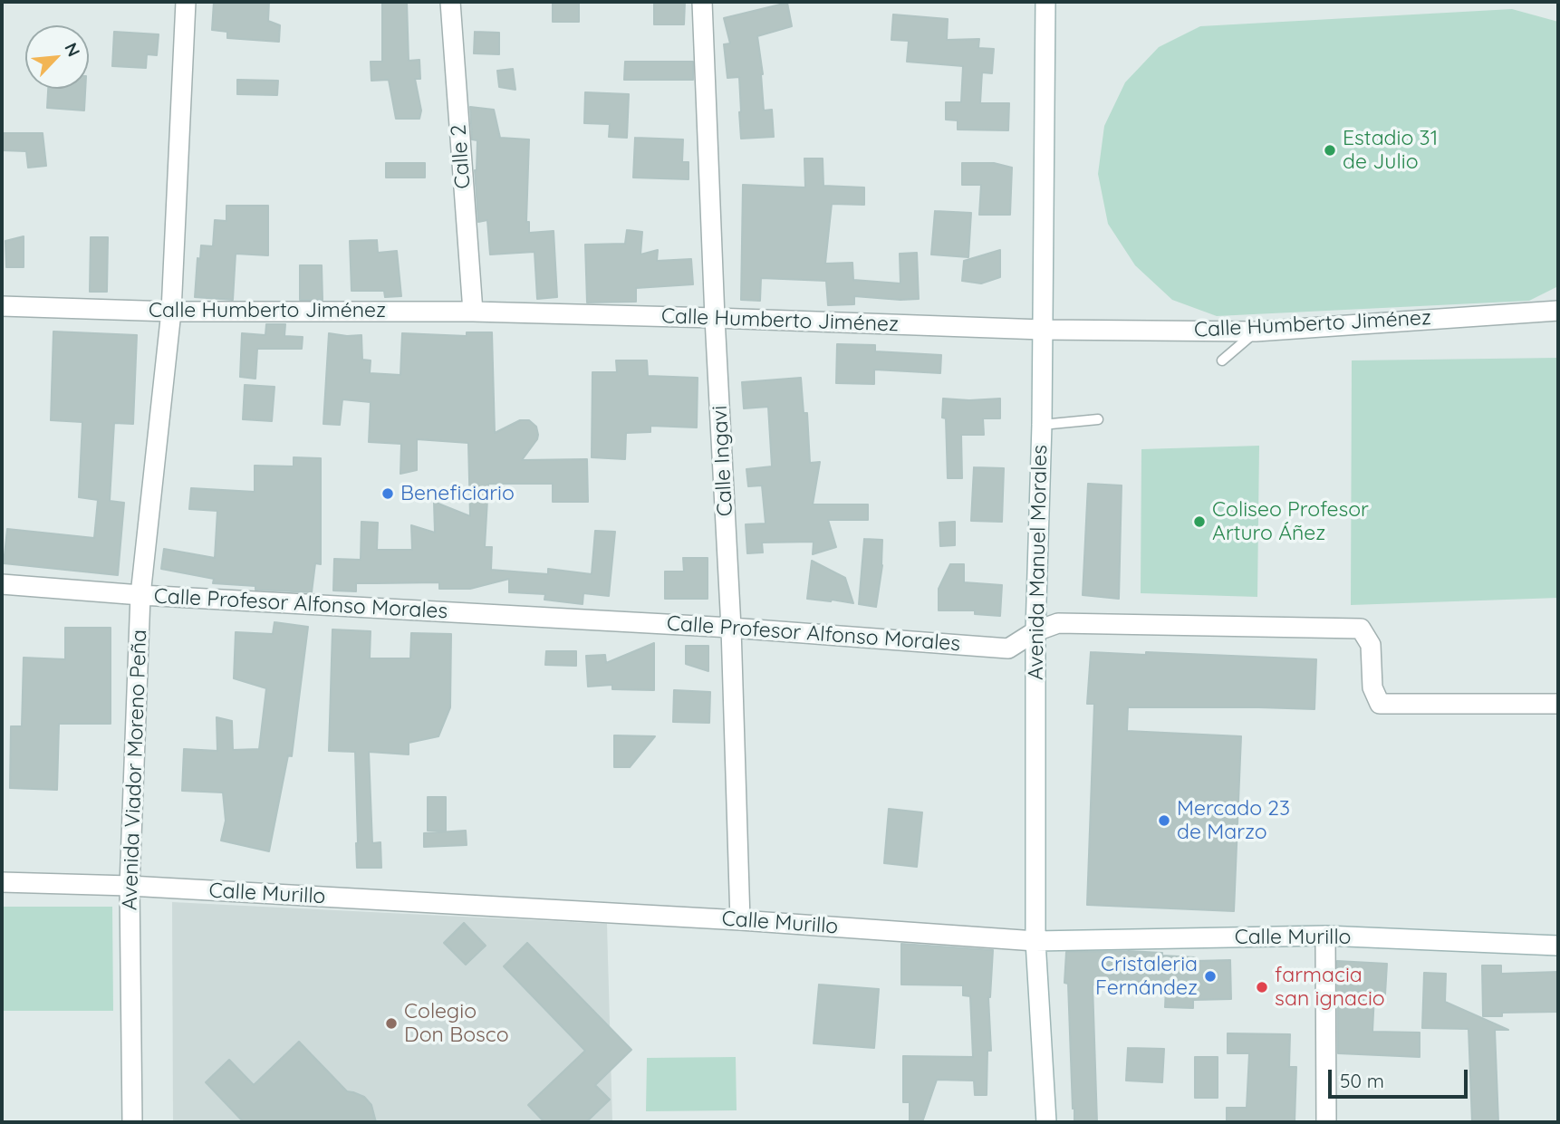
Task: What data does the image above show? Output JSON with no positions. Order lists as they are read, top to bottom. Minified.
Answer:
{"streets":{"street":["Calle 2","Calle Humberto Jiménez","Calle Ingavi","Avenida Manuel Morales","Calle Profesor Alfonso Morales","Avenida Viador Moreno Peña","Calle Murillo"]},"crossings":[["Calle 2","Calle Humberto Jiménez"],["Calle Humberto Jiménez","Calle Ingavi"],["Calle Humberto Jiménez","Avenida Manuel Morales"],["Calle Humberto Jiménez","Avenida Viador Moreno Peña"],["Calle Ingavi","Calle Profesor Alfonso Morales"],["Calle Ingavi","Calle Murillo"],["Avenida Manuel Morales","Calle Profesor Alfonso Morales"],["Avenida Manuel Morales","Calle Murillo"],["Calle Profesor Alfonso Morales","Avenida Viador Moreno Peña"],["Avenida Viador Moreno Peña","Calle Murillo"]],"places":["Estadio 31 de Julio","Beneficiario","Coliseo Profesor Arturo Áñez","Mercado 23 de Marzo","Cristaleria Fernández","farmacia san ignacio","Colegio Don Bosco"],"scale_bar":"50 m","north":"top right"}
